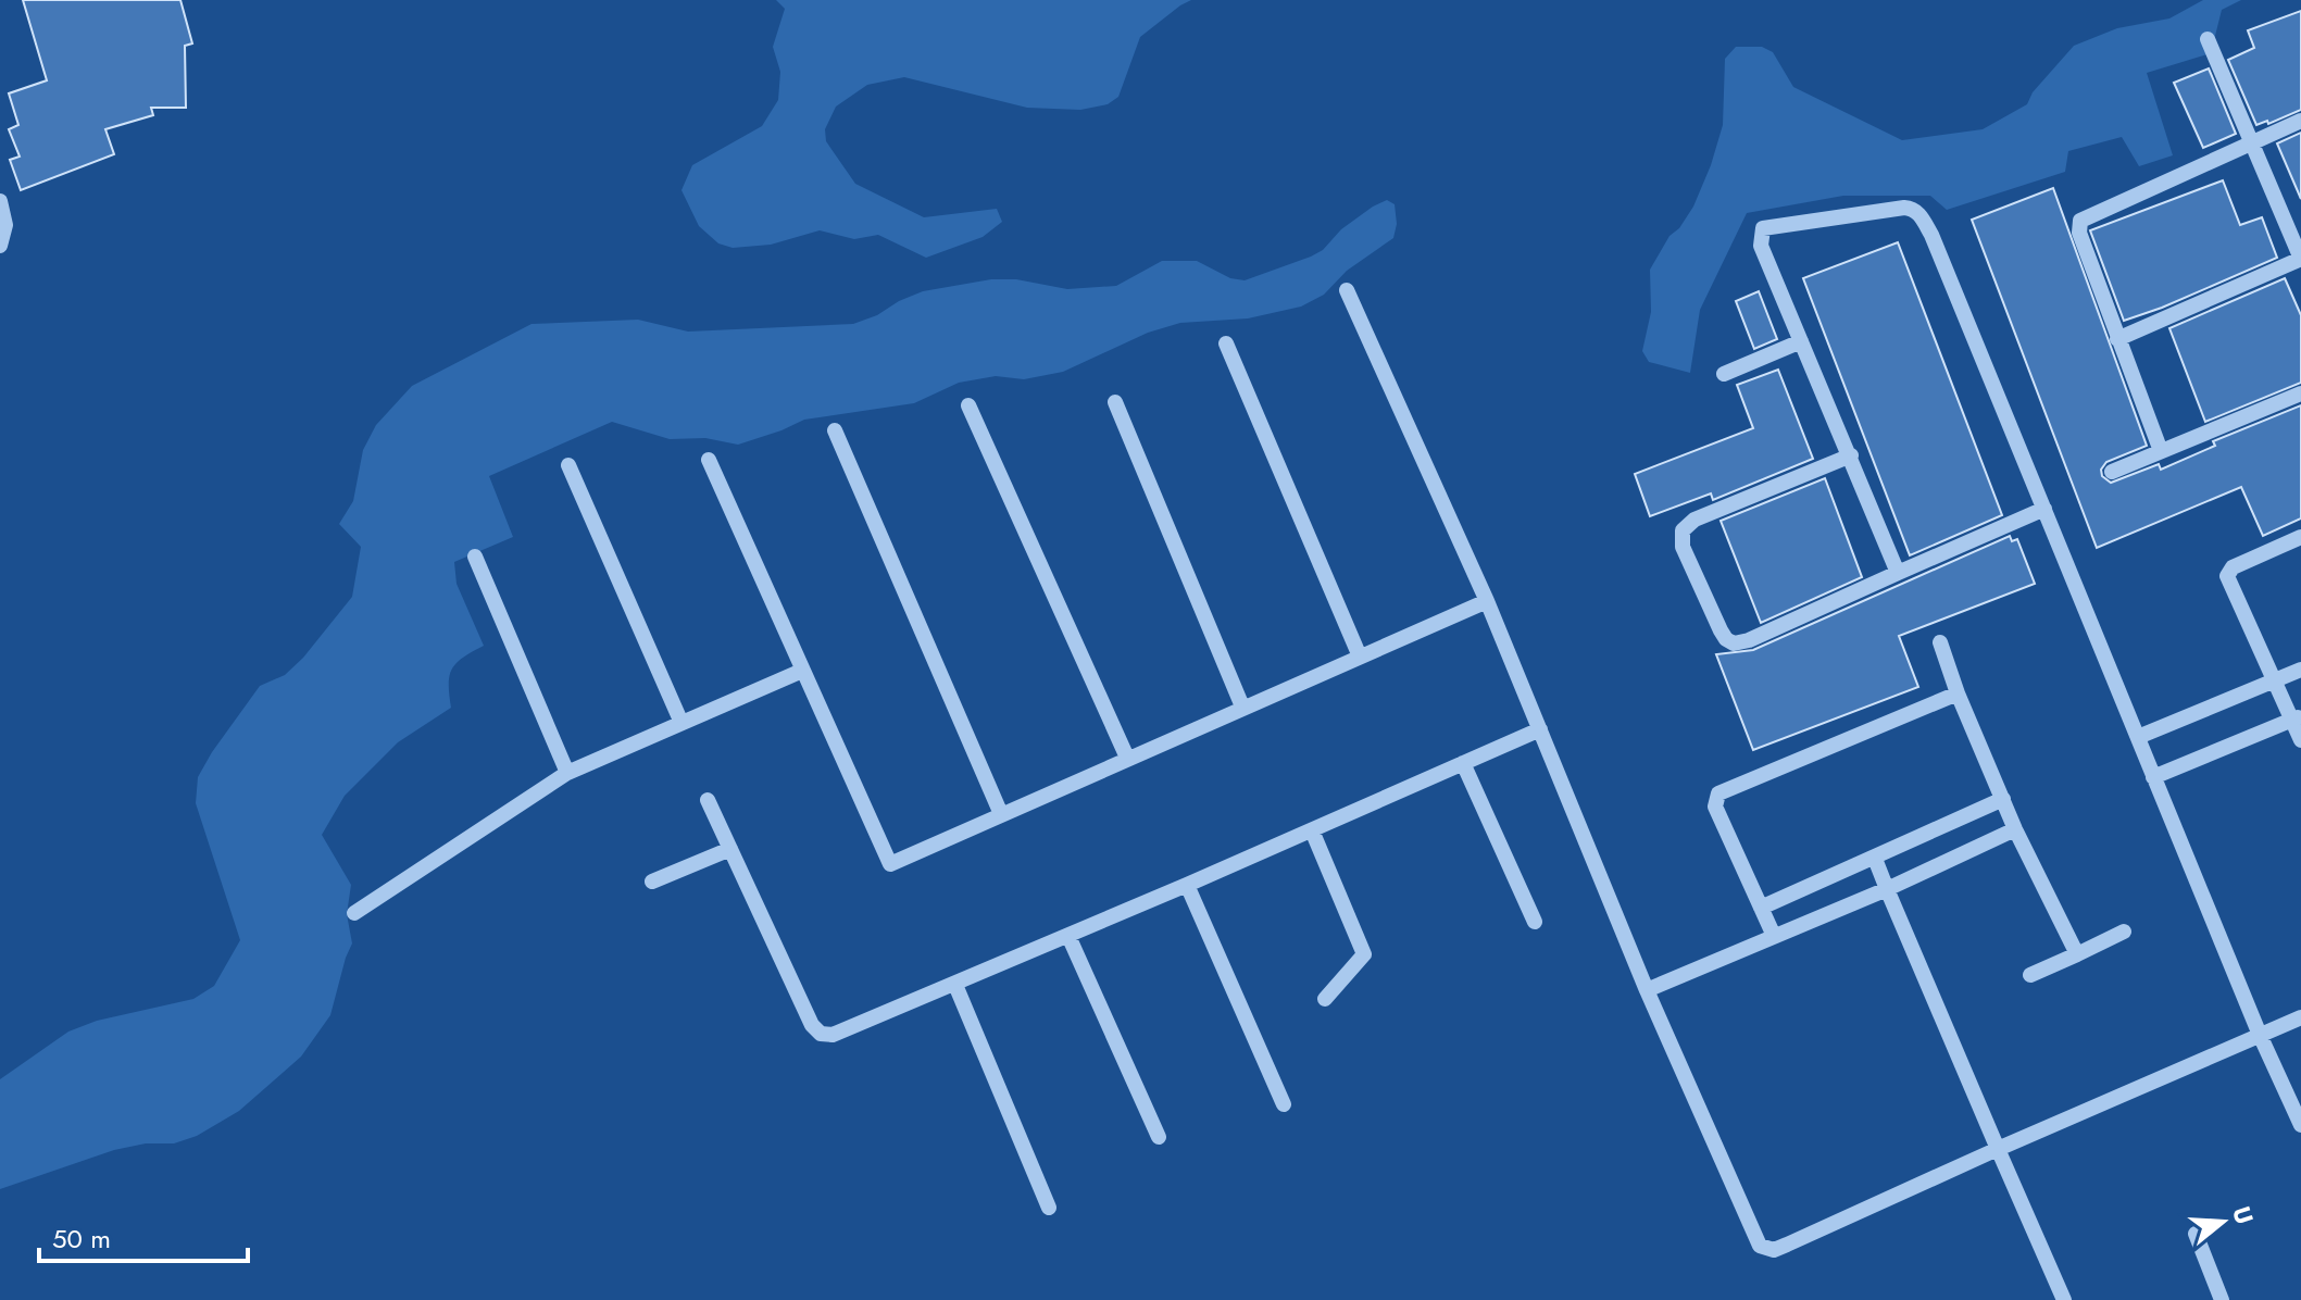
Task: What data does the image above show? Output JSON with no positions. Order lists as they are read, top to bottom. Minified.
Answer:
{"scale_bar":"50 m","north":"right"}
